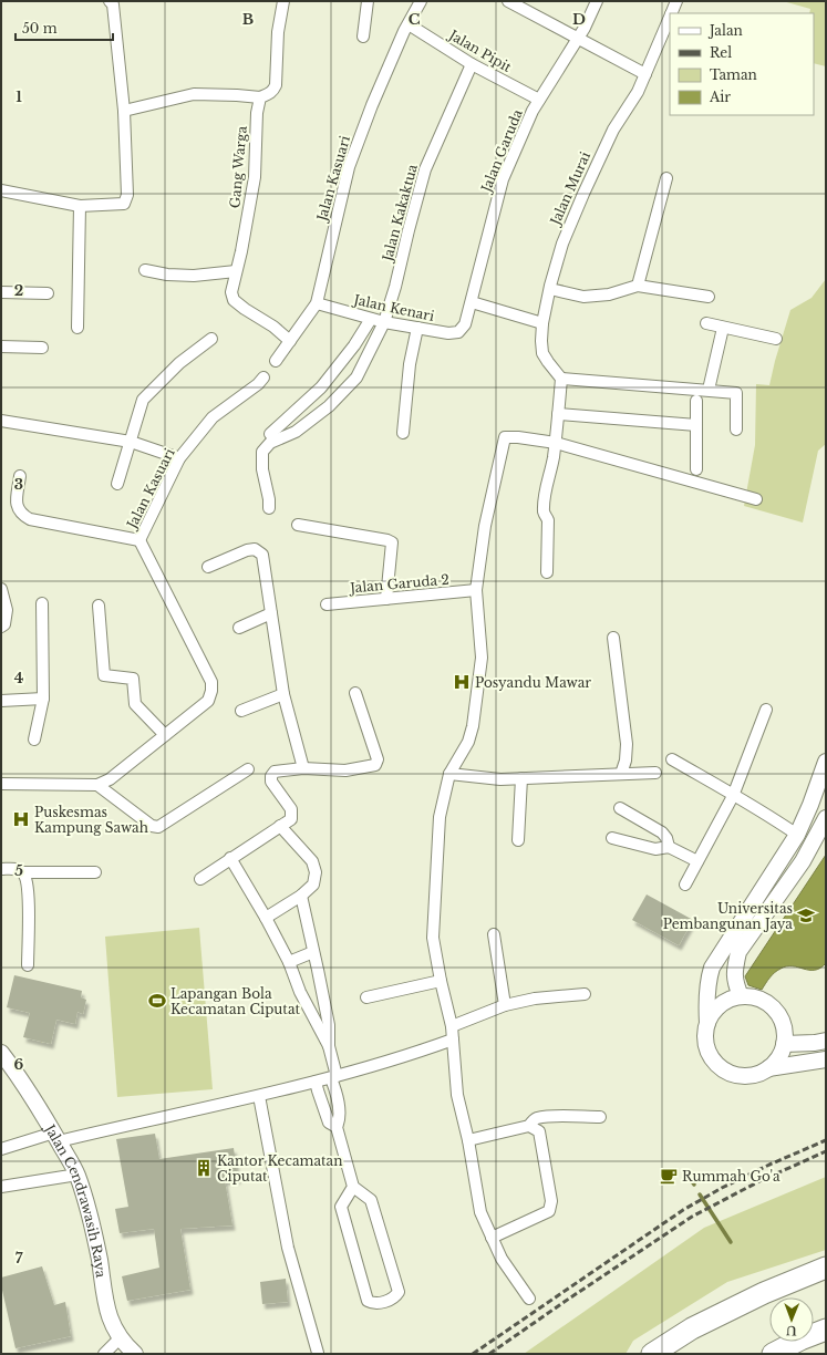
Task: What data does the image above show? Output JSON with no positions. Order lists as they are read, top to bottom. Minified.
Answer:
{"streets":{"street":["Jalan Pipit","Jalan Garuda","Gang Warga","Jalan Kasuari","Jalan Murai","Jalan Kakaktua","Jalan Kenari","Jalan Garuda 2","Jalan Cendrawasih Raya"]},"crossings":[["Jalan Pipit","Jalan Garuda"],["Jalan Pipit","Jalan Kasuari"],["Jalan Pipit","Jalan Kakaktua"],["Jalan Garuda","Jalan Kenari"],["Gang Warga","Jalan Kasuari"],["Jalan Kasuari","Jalan Kenari"],["Jalan Kakaktua","Jalan Kenari"]],"places":{"hospital":["Posyandu Mawar","Puskesmas Kampung Sawah"],"school or university":["Universitas Pembangunan Jaya"],"sports":["Lapangan Bola Kecamatan Ciputat"],"building":["Kantor Kecamatan Ciputat"],"cafe":["Rummah Go'a"]},"legend":["Jalan","Rel","Taman","Air"],"scale_bar":"50 m","north":"bottom","grid":{"columns":["B","C","D"],"rows":["1","2","3","4","5","6","7"]}}
